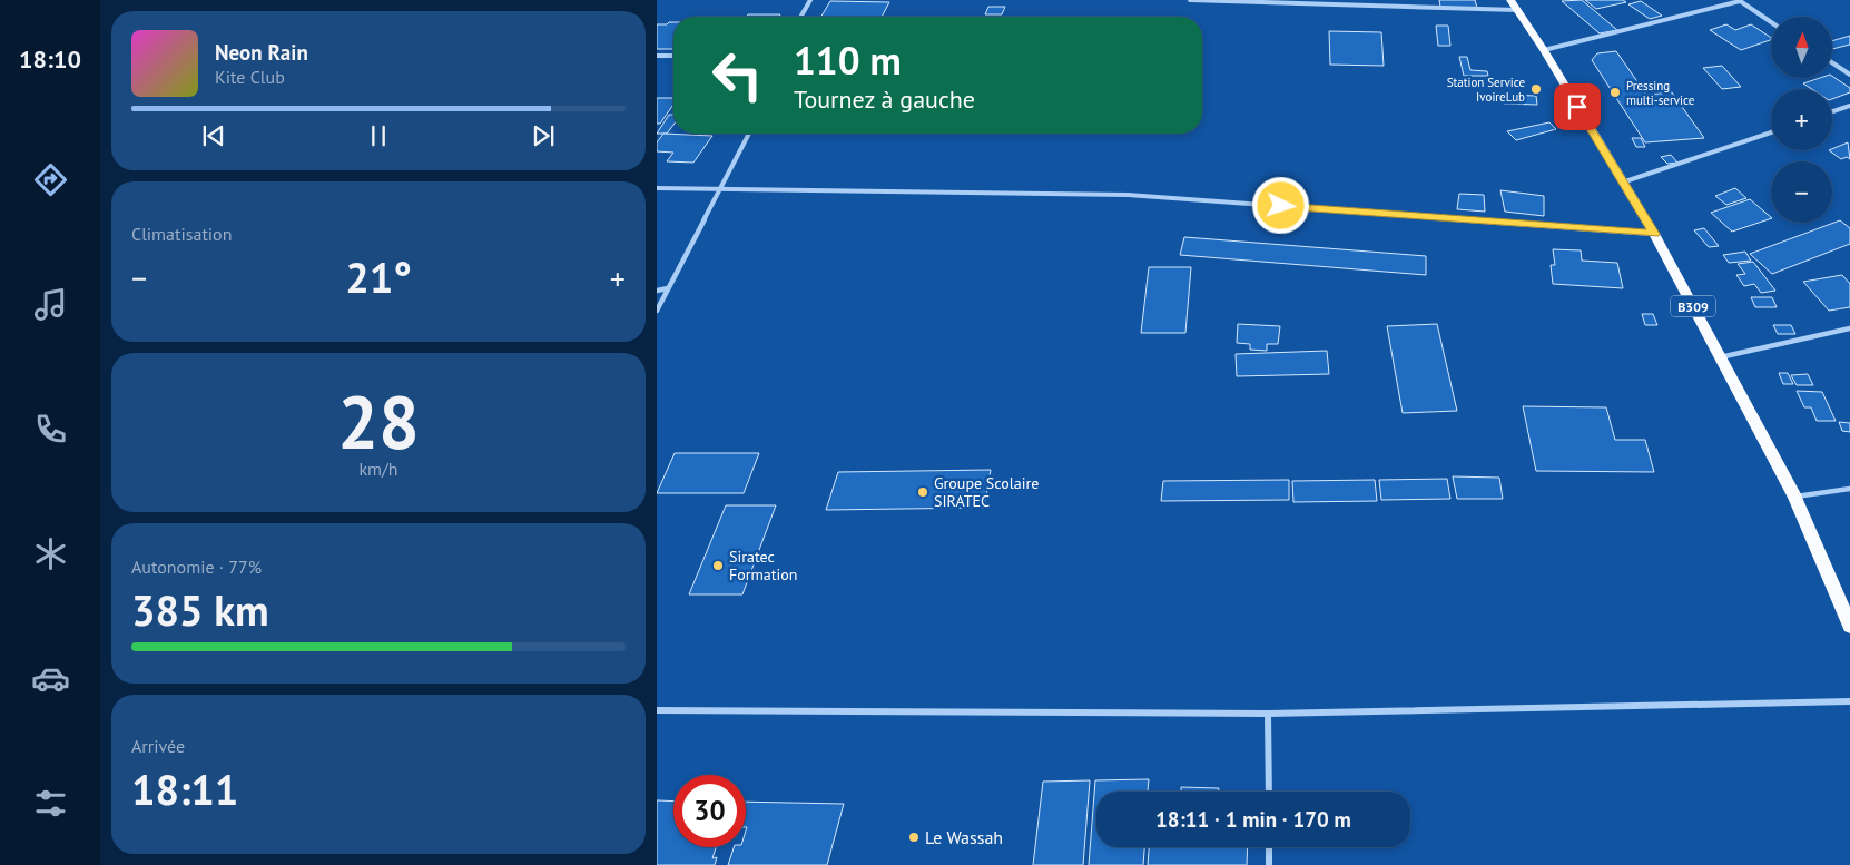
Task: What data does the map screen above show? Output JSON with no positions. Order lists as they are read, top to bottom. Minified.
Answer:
{"streets":{"main road":["B309"]},"places":["Station Service IvoireLub","Pressing multi-service","Groupe Scolaire SIRATEC","Siratec Formation","Le Wassah"],"north":"top","page":{"tabs":"18:10","map_buttons":["+","−"],"turn":["110 m","Tournez à gauche"],"song":["Neon Rain","Kite Club"],"tile":["Climatisation",["28","km/h"],["Autonomie · 77%","385 km"],["Arrivée","18:11"]],"heat":["−","21°","+"],"limit":"30","trip":"18:11 · 1 min · 170 m"}}
